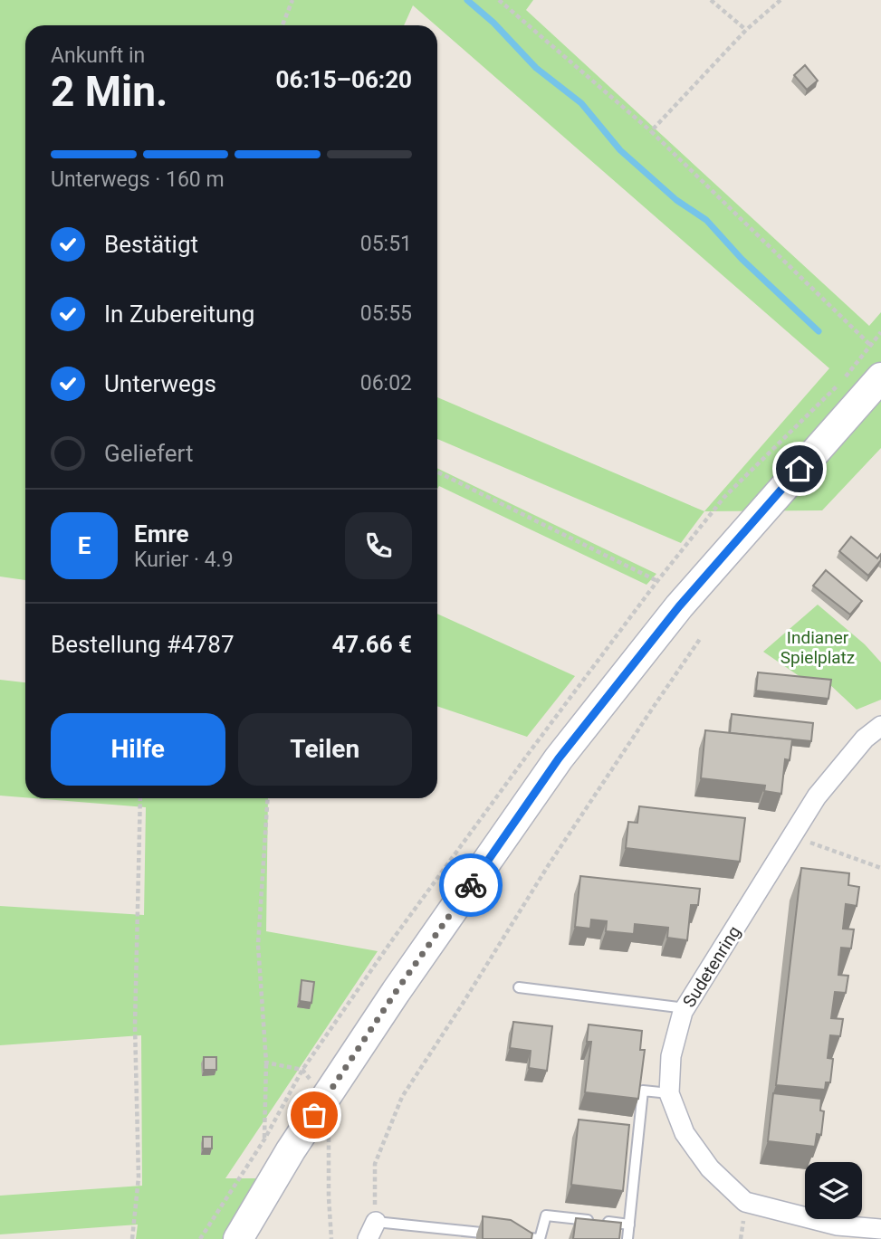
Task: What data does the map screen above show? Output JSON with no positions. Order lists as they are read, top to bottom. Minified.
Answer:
{"streets":{"street":["Sudetenring"]},"parks":["Indianer Spielplatz"],"page":{"heading":["2 Min.","Ankunft in","06:15–06:20"],"panel":["Emre","Kurier · 4.9","Bestellung #4787","47.66 €"],"bar":"Unterwegs · 160 m","list":[["Bestätigt","05:51"],["In Zubereitung","05:55"],["Unterwegs","06:02"],"Geliefert"],"round":"E","buttons":["Hilfe","Teilen"]}}
